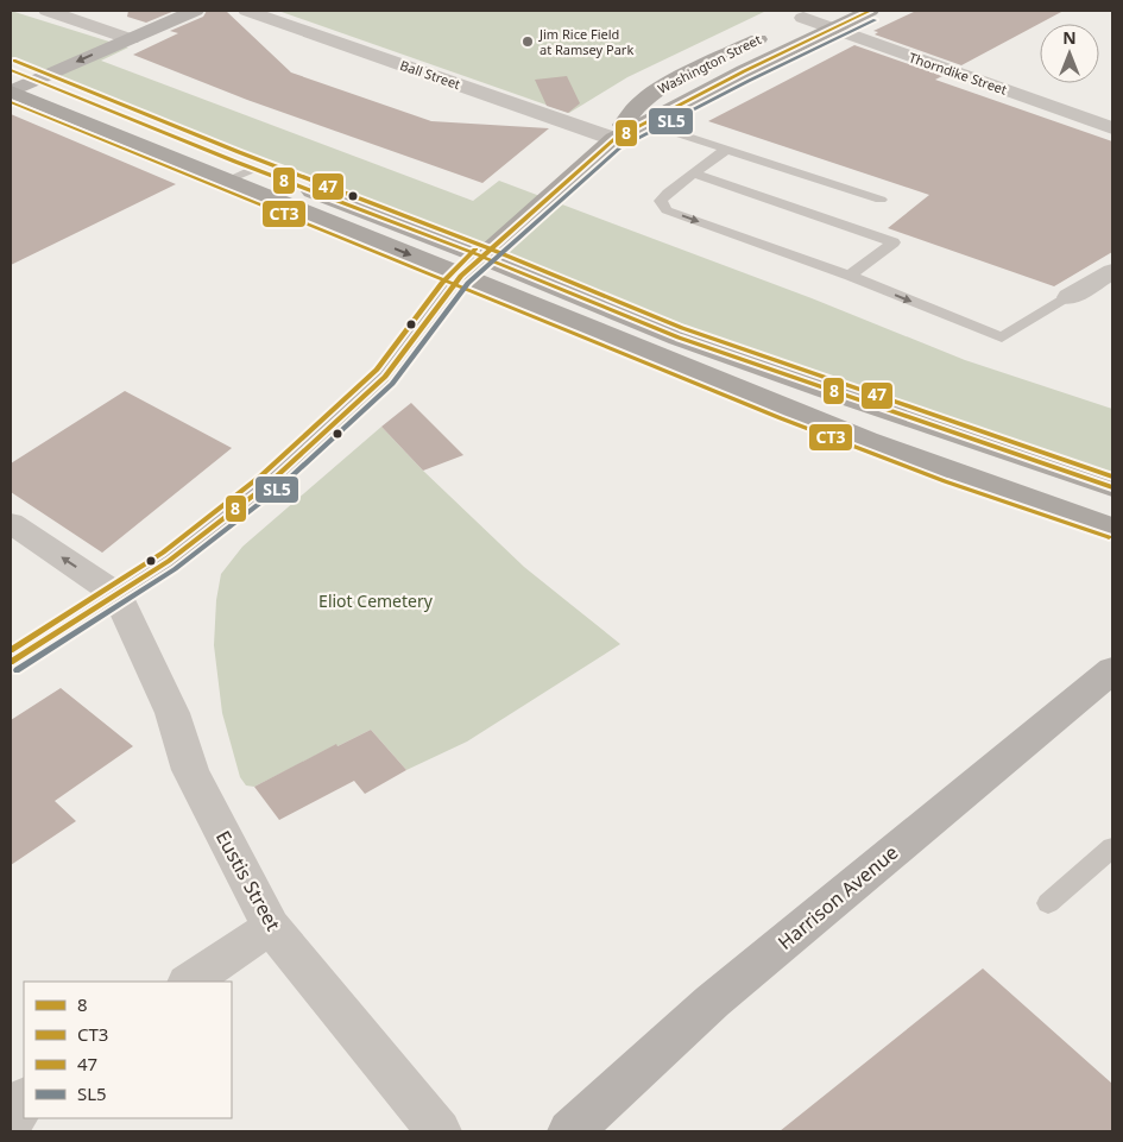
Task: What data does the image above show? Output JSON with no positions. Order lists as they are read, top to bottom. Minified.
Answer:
{"streets":{"main road":["Washington Street","Harrison Avenue"],"street":["Thorndike Street","Ball Street","Eustis Street"]},"crossings":[["Washington Street","Thorndike Street"],["Washington Street","Ball Street"],["Washington Street","Eustis Street"]],"parks":["Eliot Cemetery"],"places":["Jim Rice Field at Ramsey Park"],"lines":["transit line 8","transit line SL5","transit line 47","transit line CT3"],"legend":["8","CT3","47","SL5"],"north":"top"}
